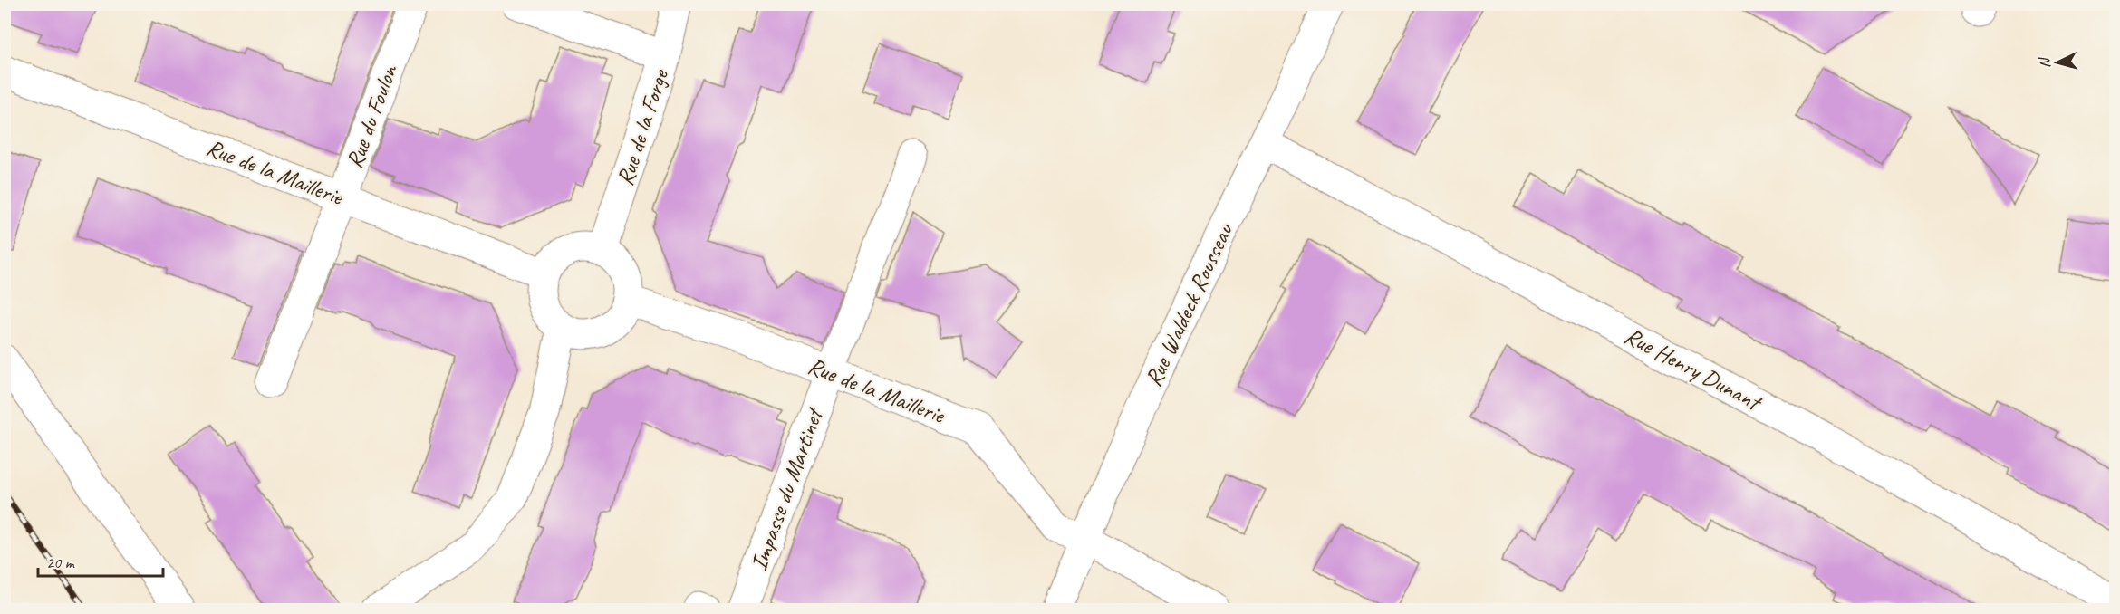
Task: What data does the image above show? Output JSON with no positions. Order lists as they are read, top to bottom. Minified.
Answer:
{"streets":{"street":["Rue du Foulon","Rue de la Forge","Rue de la Maillerie","Rue Waldeck Rousseau","Rue Henry Dunant","Impasse du Martinet"]},"crossings":[["Rue du Foulon","Rue de la Maillerie"],["Rue de la Forge","Rue de la Maillerie"],["Rue de la Maillerie","Rue Waldeck Rousseau"],["Rue de la Maillerie","Impasse du Martinet"],["Rue Waldeck Rousseau","Rue Henry Dunant"]],"scale_bar":"20 m","north":"left"}
